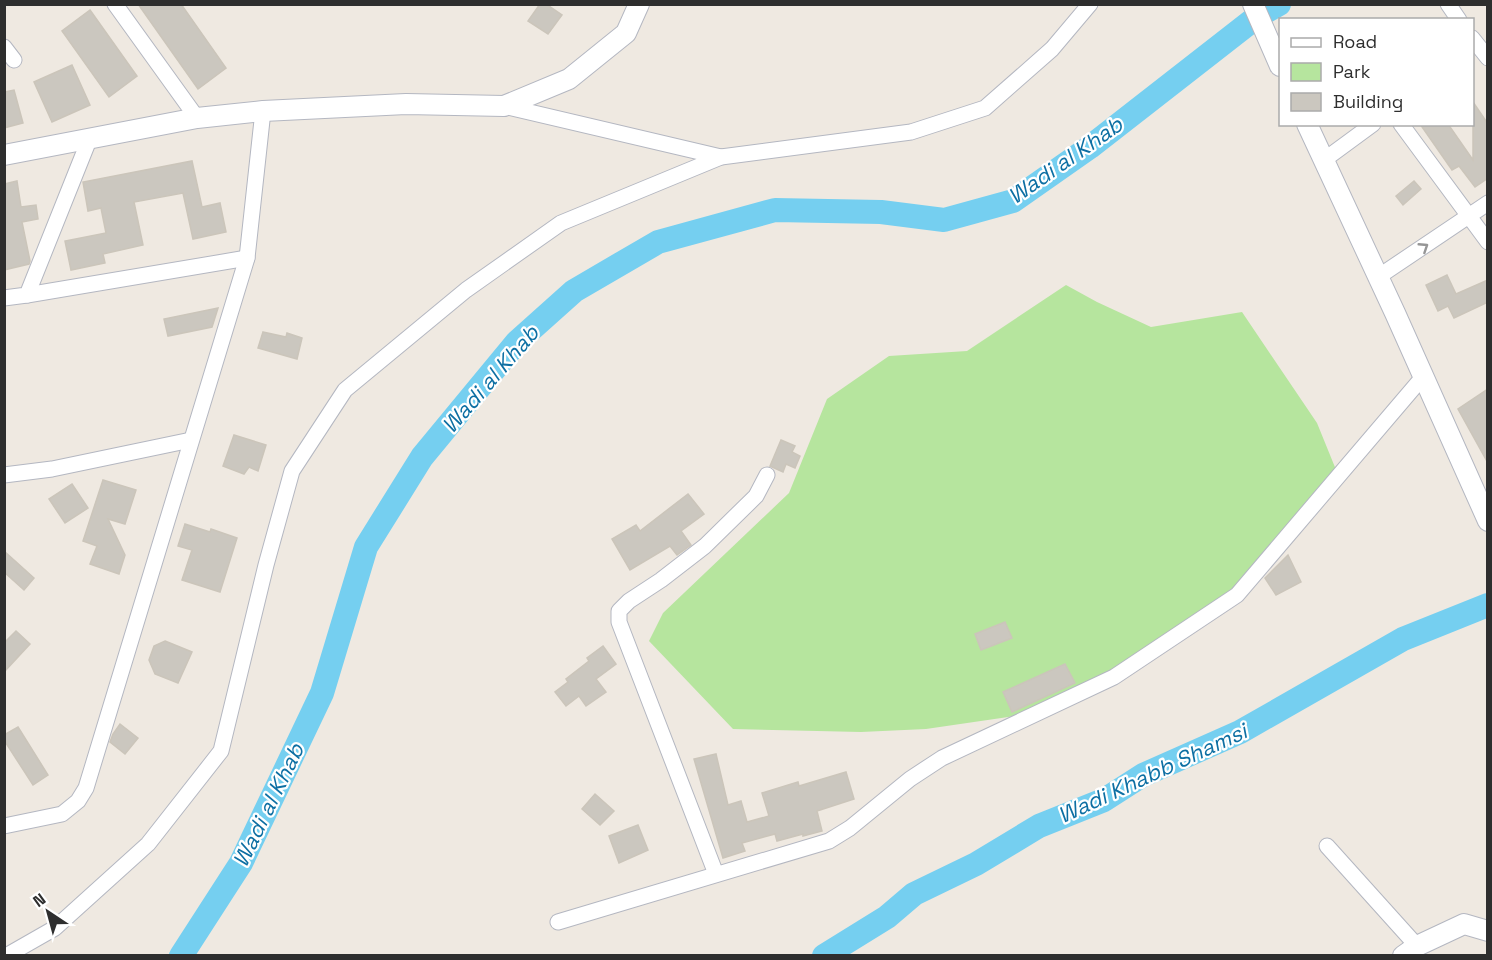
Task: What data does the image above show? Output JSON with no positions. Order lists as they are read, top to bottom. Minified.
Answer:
{"water":["Wadi al Khab","Wadi Khabb Shamsi"],"legend":["Road","Park","Building"],"north":"top left"}
